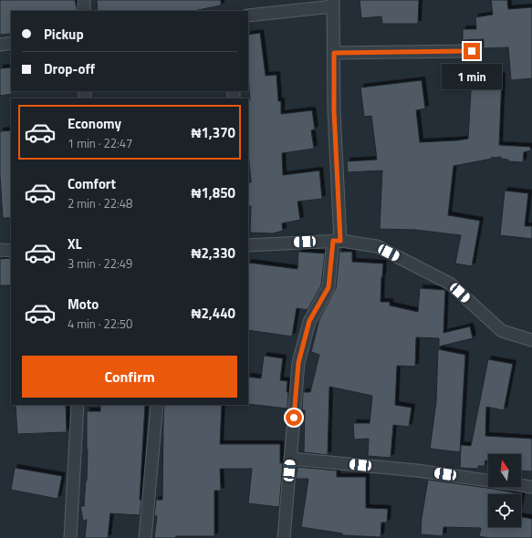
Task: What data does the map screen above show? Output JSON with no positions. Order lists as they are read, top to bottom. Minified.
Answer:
{"north":"top","page":{"banner":["Pickup","Drop-off"],"bubble":"1 min","list":[{"name":"Economy","note":"1 min · 22:47","value":"₦1,370"},{"name":"Comfort","note":"2 min · 22:48","value":"₦1,850"},{"name":"XL","note":"3 min · 22:49","value":"₦2,330"},{"name":"Moto","note":"4 min · 22:50","value":"₦2,440"}],"buttons":"Confirm"}}
